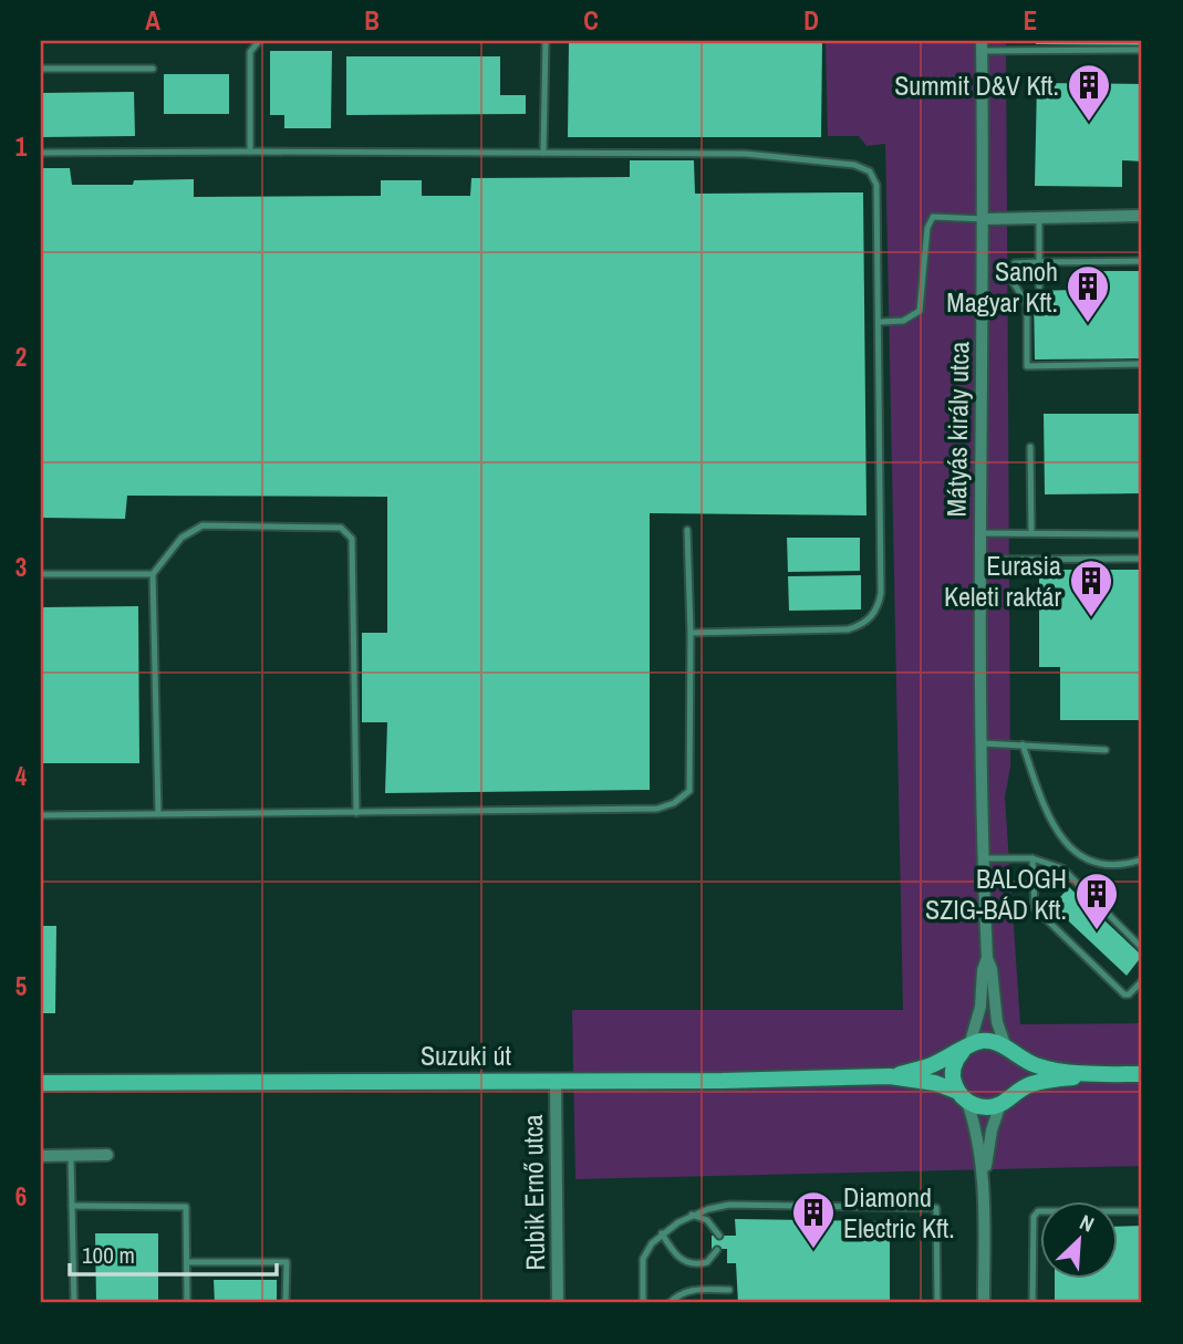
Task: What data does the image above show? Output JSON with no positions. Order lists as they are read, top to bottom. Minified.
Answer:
{"streets":{"main road":["Suzuki út"],"street":["Mátyás király utca","Rubik Ernő utca"]},"crossings":[["Suzuki út","Rubik Ernő utca"]],"places":{"building":["Summit D&V Kft.","Sanoh Magyar Kft.","Eurasia Keleti raktár","BALOGH SZIG-BÁD Kft.","Diamond Electric Kft."]},"scale_bar":"100 m","north":"top right","grid":{"columns":["A","B","C","D","E"],"rows":["1","2","3","4","5","6"]}}
